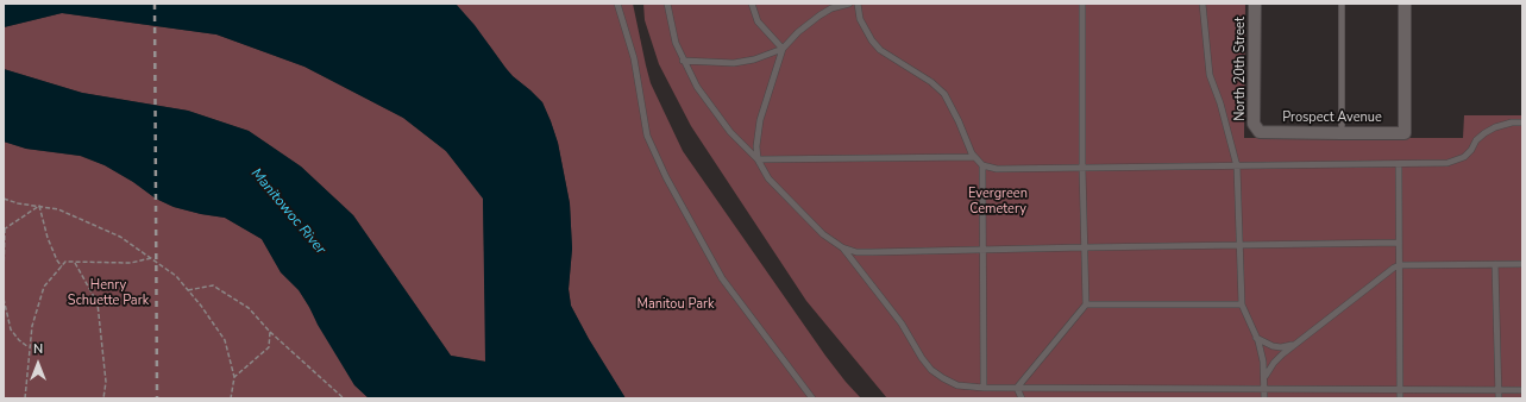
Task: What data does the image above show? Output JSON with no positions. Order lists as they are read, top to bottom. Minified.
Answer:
{"streets":{"street":["North 20th Street","Prospect Avenue"]},"crossings":[["North 20th Street","Prospect Avenue"]],"water":["Manitowoc River"],"parks":["Evergreen Cemetery","Henry Schuette Park","Manitou Park"],"north":"top"}
